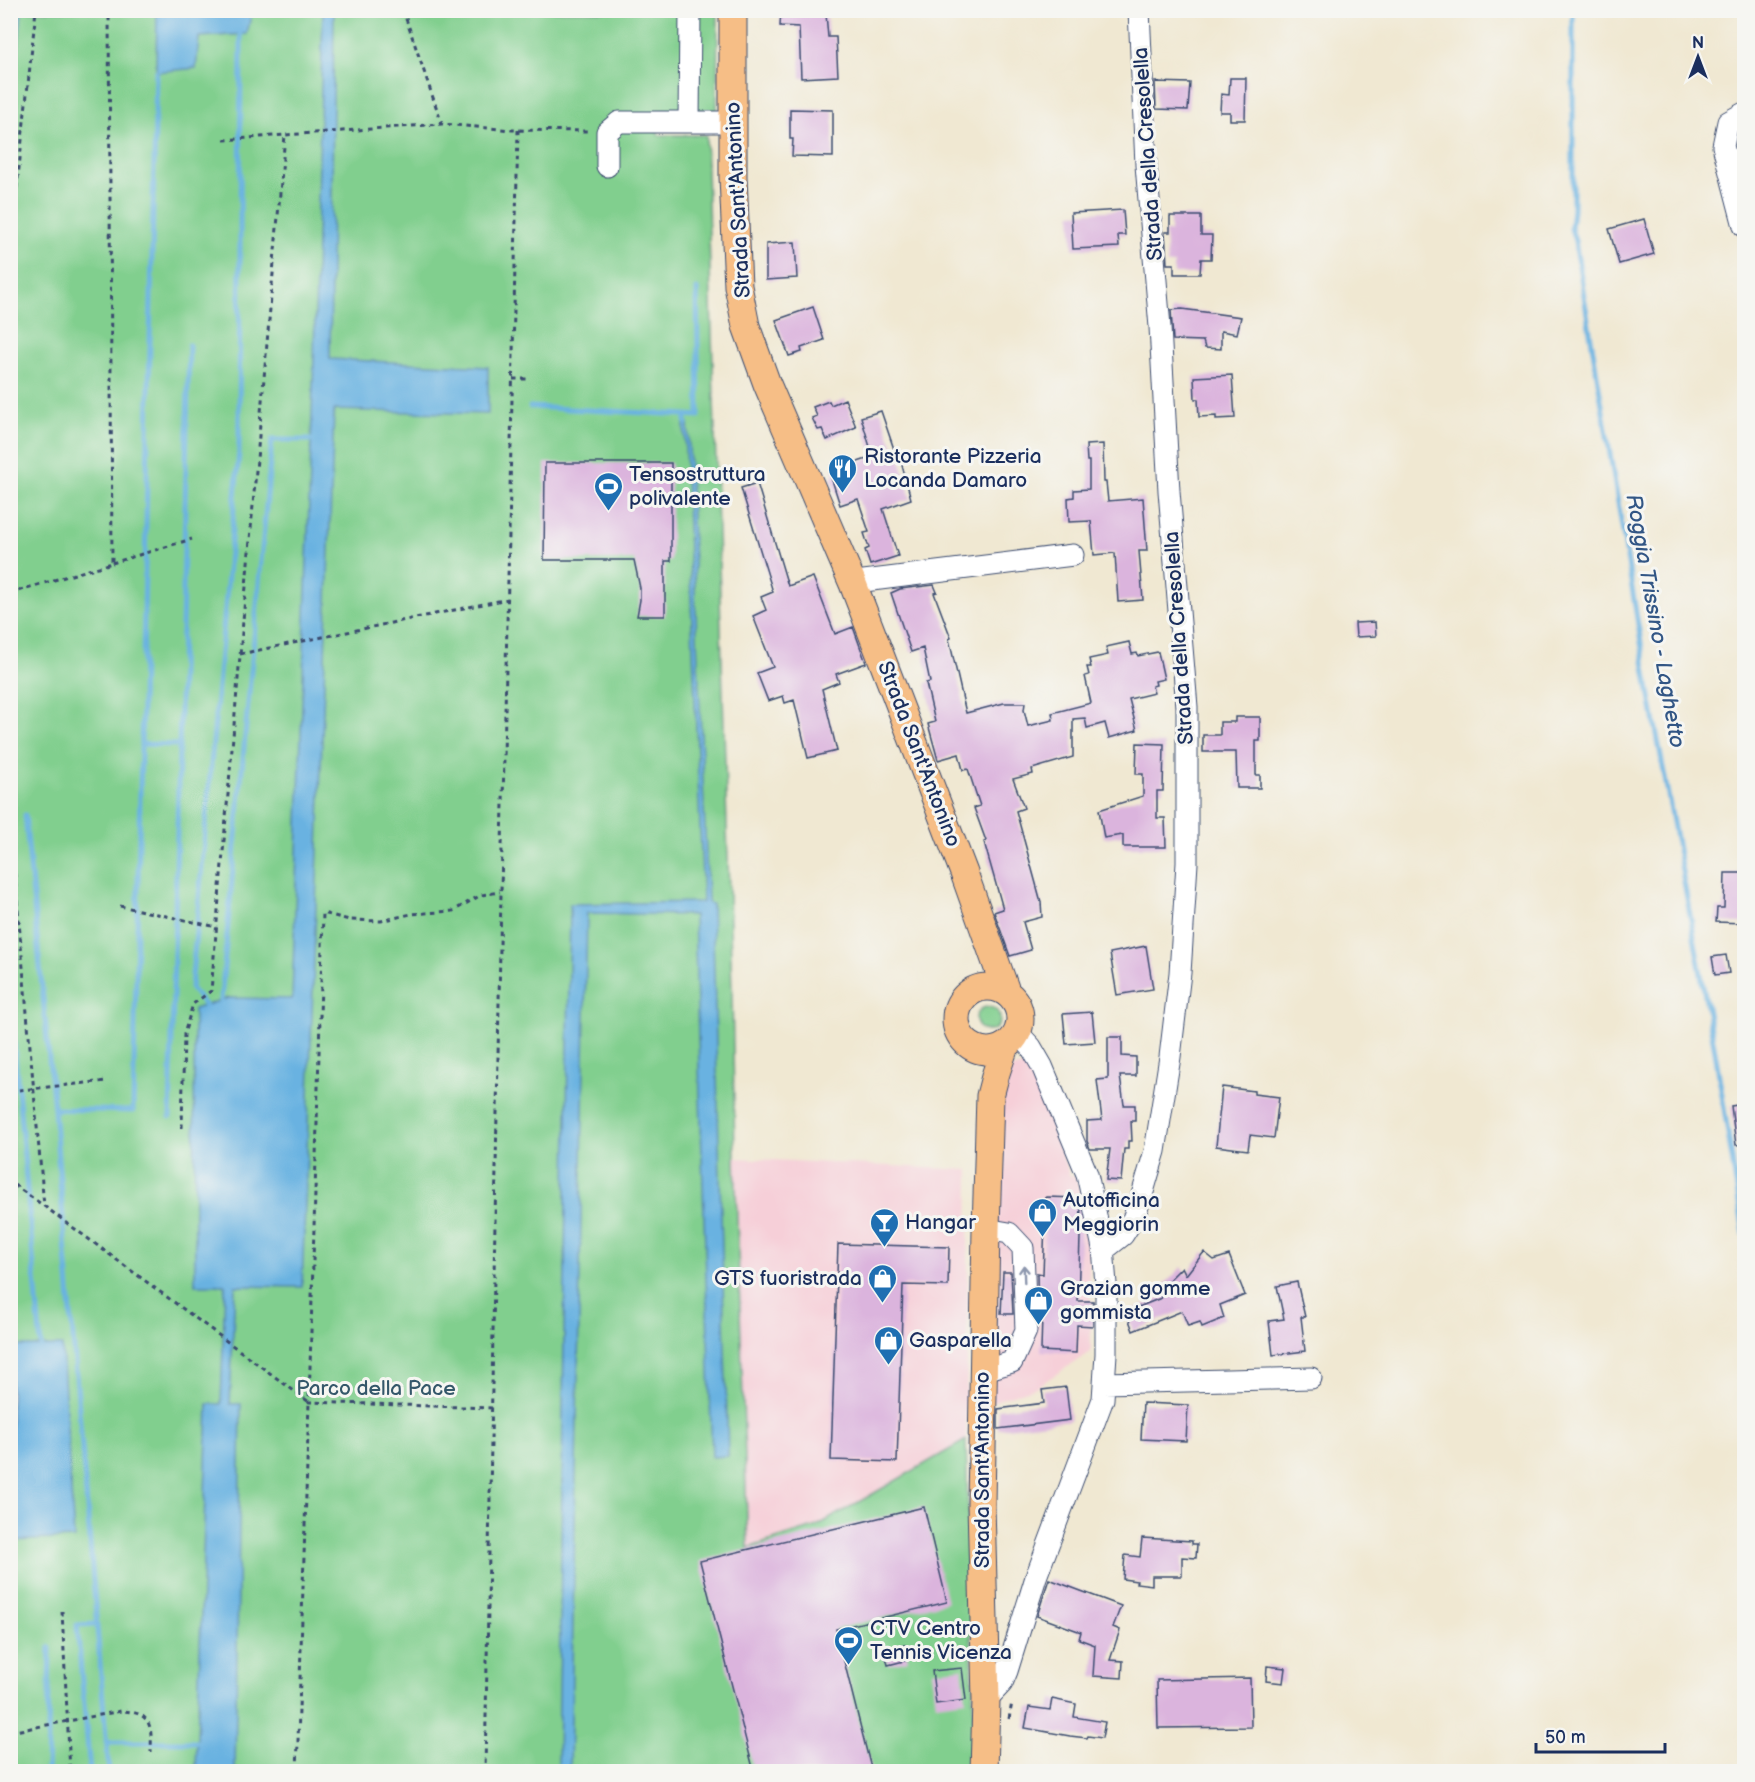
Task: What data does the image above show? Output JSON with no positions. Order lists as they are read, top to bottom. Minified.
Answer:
{"streets":{"main road":["Strada Sant'Antonino"],"street":["Strada della Cresolella"]},"water":["Roggia Trissino - Laghetto"],"parks":["Parco della Pace"],"places":{"restaurant":["Ristorante Pizzeria Locanda Damaro"],"sports":["Tensostruttura polivalente","CTV Centro Tennis Vicenza"],"shop":["Autofficina Meggiorin","GTS fuoristrada","Grazian gomme gommista","Gasparella"],"bar":["Hangar"]},"scale_bar":"50 m","north":"top"}
